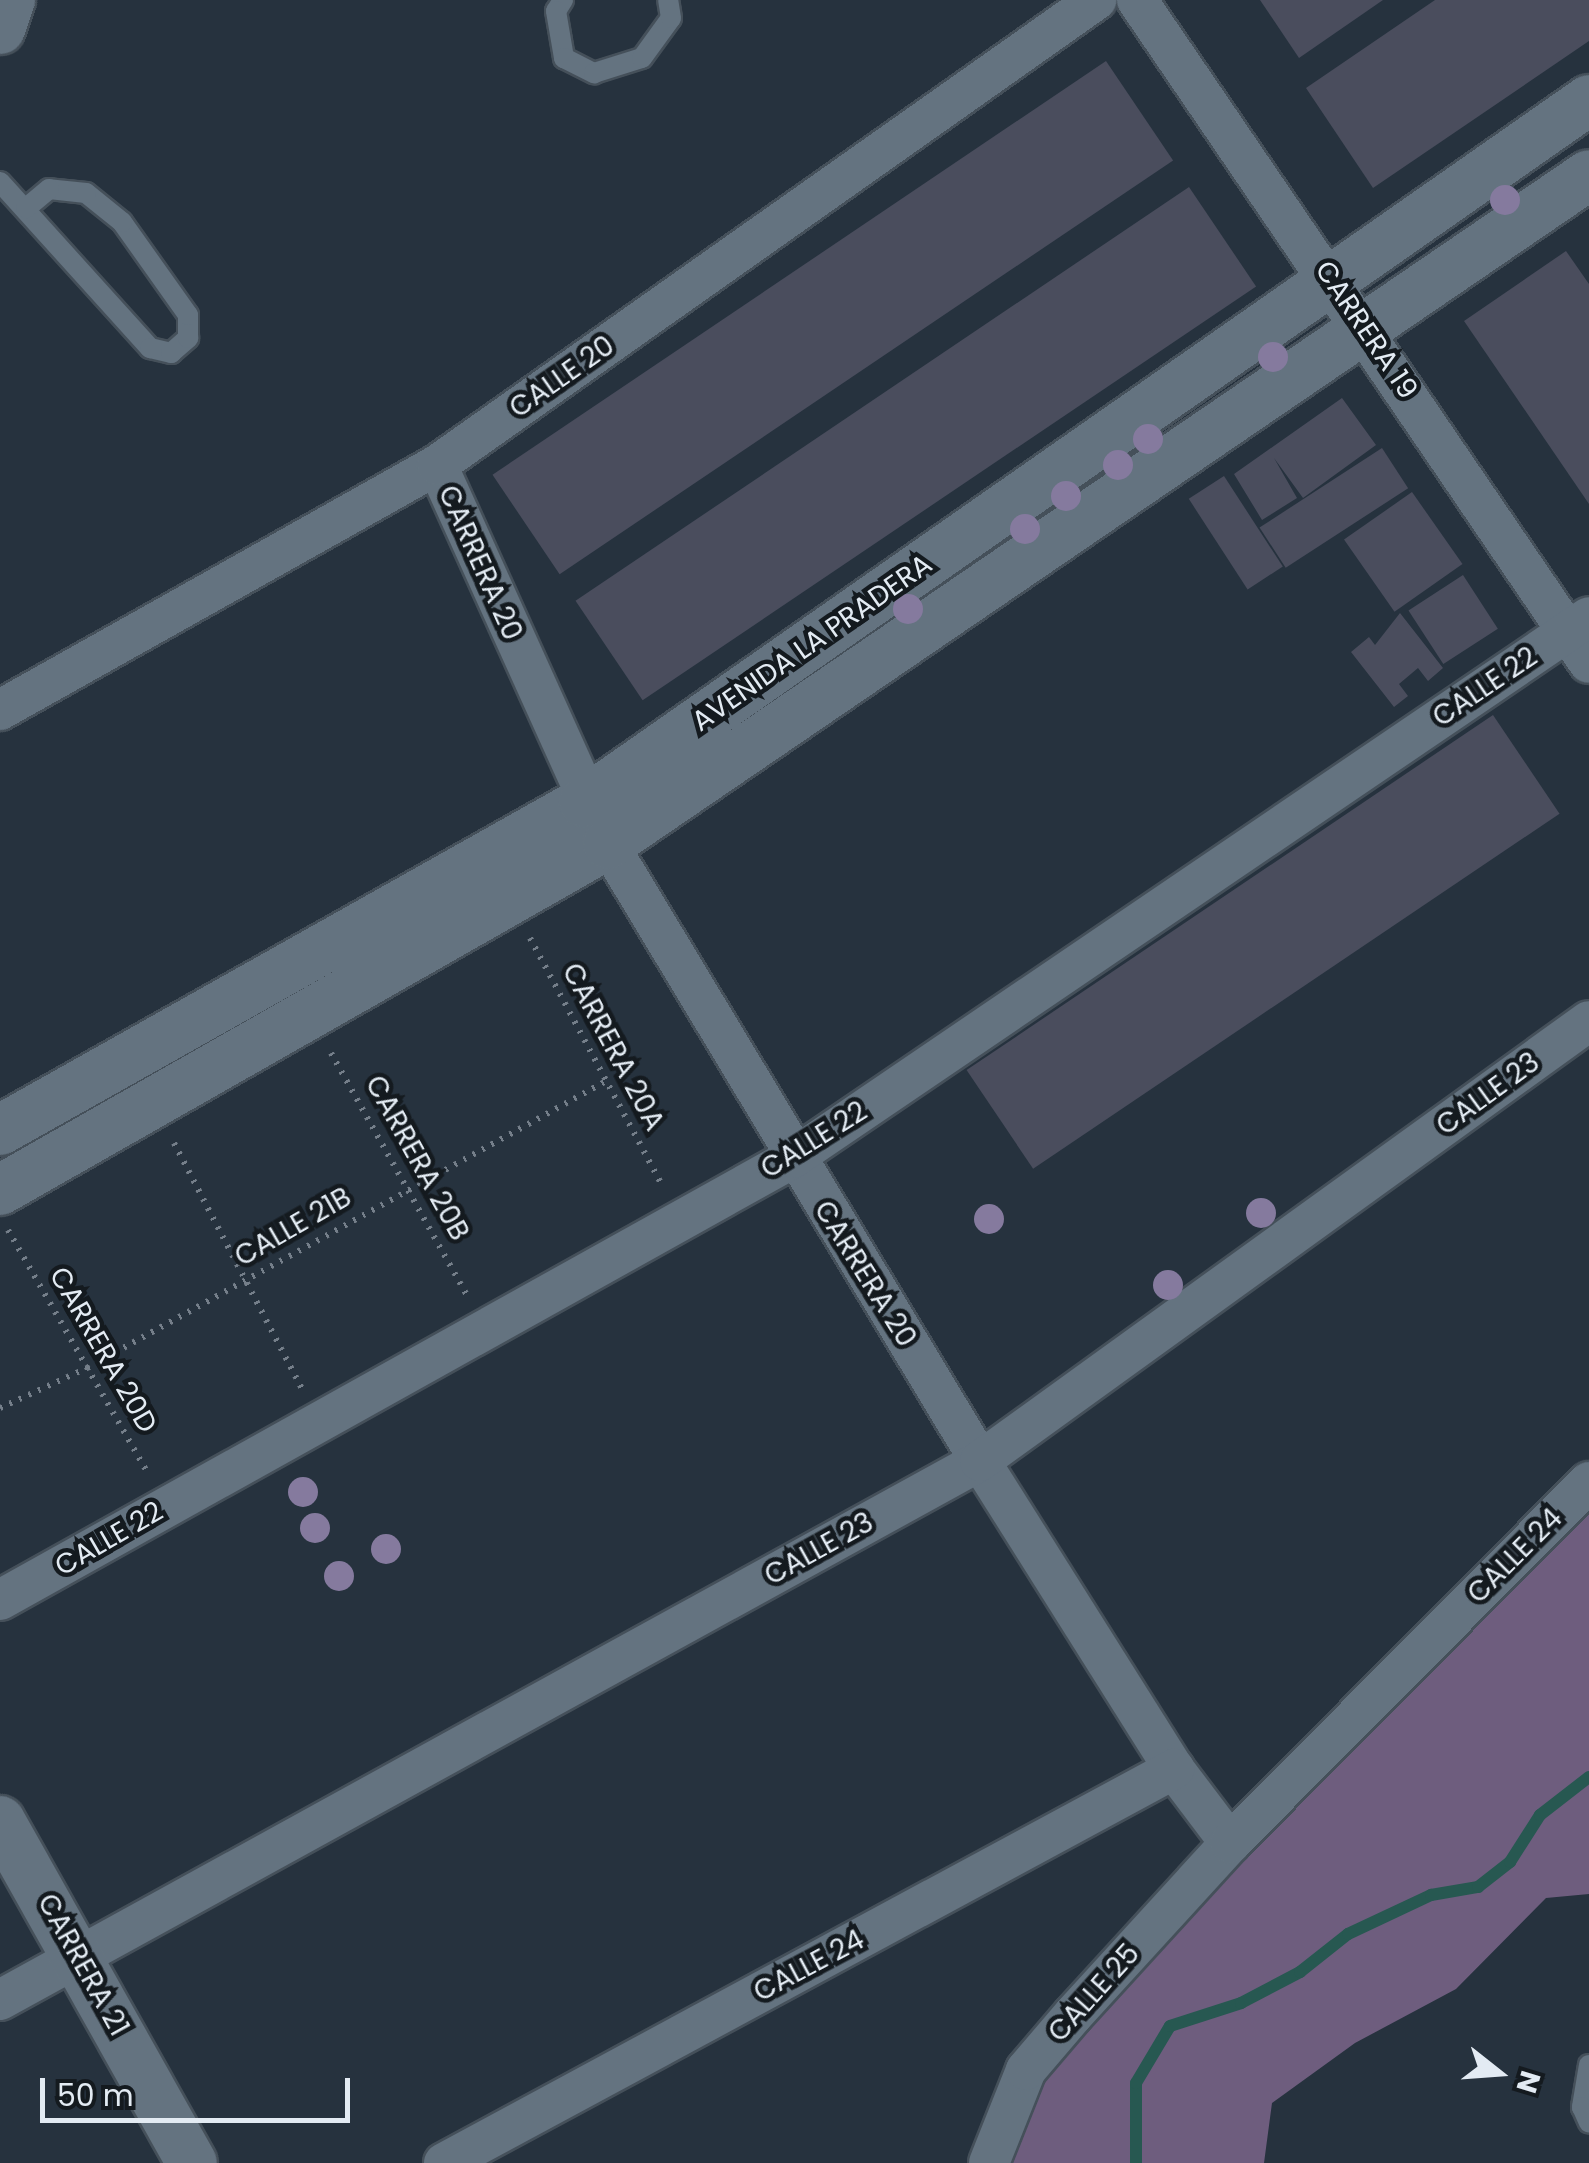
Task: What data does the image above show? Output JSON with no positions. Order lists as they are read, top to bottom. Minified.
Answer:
{"streets":{"street":["CARRERA 19","CALLE 20","CARRERA 20","AVENIDA LA PRADERA","CALLE 22","CALLE 23","CALLE 24","CARRERA 21","CALLE 25"],"path":["CARRERA 20A","CARRERA 20B","CALLE 21B","CARRERA 20D"]},"crossings":[["CARRERA 19","AVENIDA LA PRADERA"],["CARRERA 19","CALLE 22"],["CALLE 20","CARRERA 20"],["CARRERA 20","AVENIDA LA PRADERA"],["CARRERA 20","CALLE 22"],["CARRERA 20","CALLE 23"],["CARRERA 20","CALLE 24"],["CARRERA 20","CALLE 25"],["AVENIDA LA PRADERA","CARRERA 20A"],["AVENIDA LA PRADERA","CARRERA 20B"],["CALLE 22","CARRERA 20A"],["CALLE 22","CARRERA 20B"],["CALLE 22","CARRERA 20D"],["CARRERA 20A","CALLE 21B"],["CALLE 23","CARRERA 21"],["CARRERA 20B","CALLE 21B"],["CALLE 21B","CARRERA 20D"],["CALLE 24","CALLE 25"]],"scale_bar":"50 m","north":"right"}
